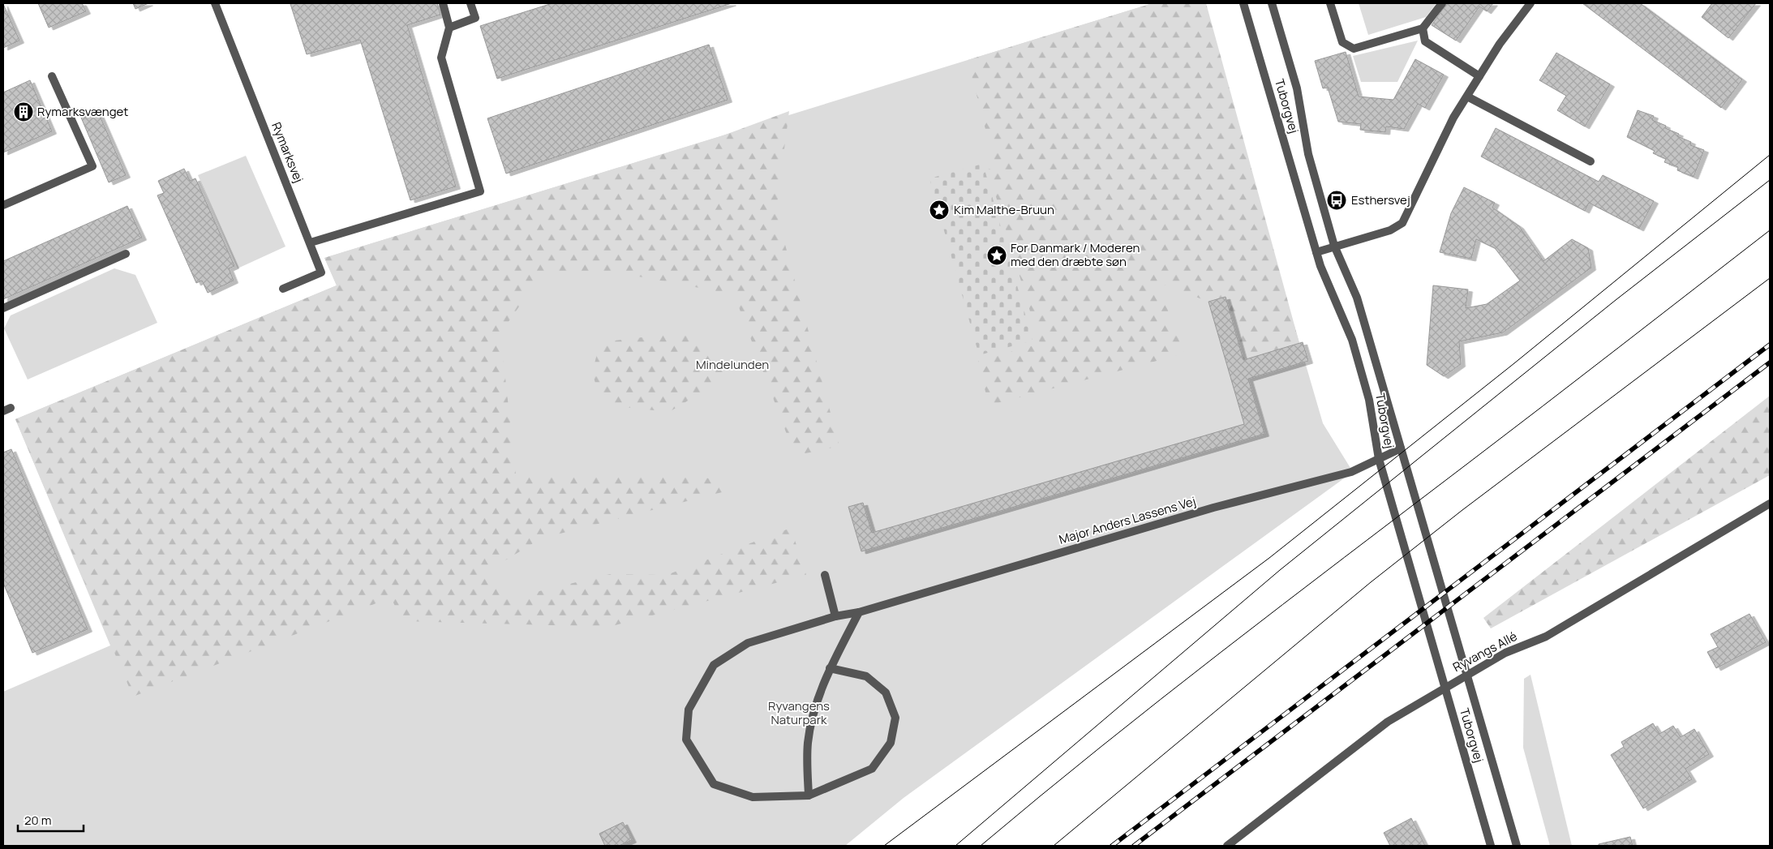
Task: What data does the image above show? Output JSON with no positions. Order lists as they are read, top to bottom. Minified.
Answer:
{"streets":{"street":["Tuborgvej","Rymarksvej","Major Anders Lassens Vej","Ryvangs Allé"]},"crossings":[["Tuborgvej","Major Anders Lassens Vej"]],"parks":["Mindelunden","Ryvangens Naturpark"],"places":{"building":["Rymarksvænget"],"bus stop":["Esthersvej"],"place":["Kim Malthe-Bruun","For Danmark / Moderen med den dræbte søn"]},"scale_bar":"20 m"}
